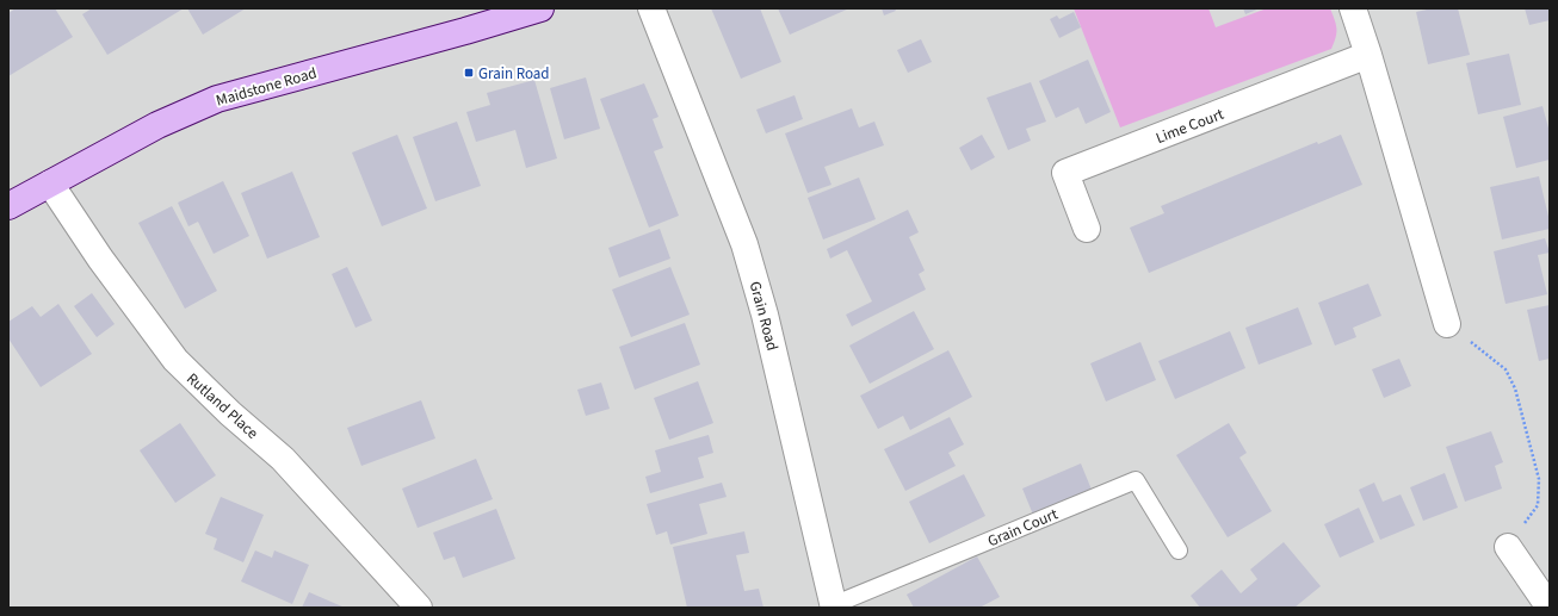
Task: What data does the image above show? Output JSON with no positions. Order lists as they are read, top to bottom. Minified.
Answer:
{"streets":{"street":["Maidstone Road","Lime Court","Grain Road","Rutland Place"],"lane":["Grain Court"]},"crossings":[["Maidstone Road","Rutland Place"],["Grain Road","Grain Court"]],"places":{"transit":["Grain Road"]}}
